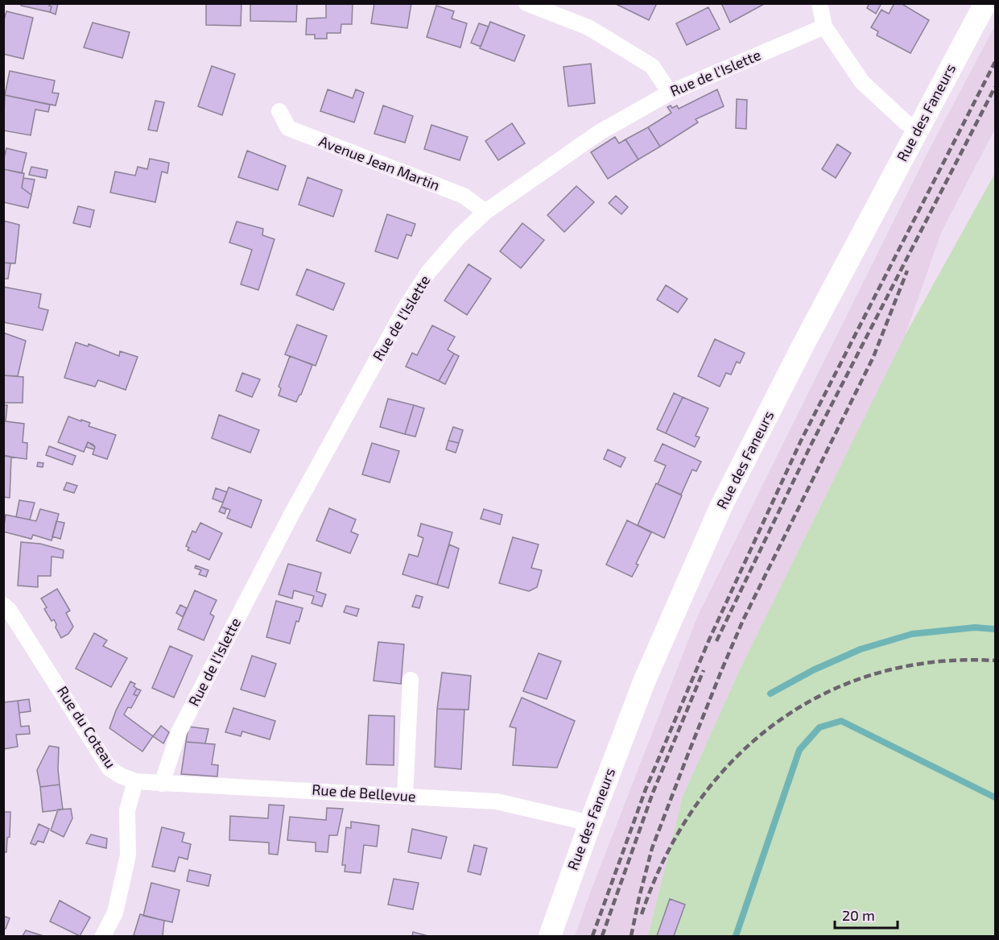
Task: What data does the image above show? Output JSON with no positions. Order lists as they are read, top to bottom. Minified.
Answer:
{"streets":{"street":["Rue de l'Islette","Rue des Faneurs","Avenue Jean Martin","Rue du Coteau","Rue de Bellevue"]},"crossings":[["Rue de l'Islette","Avenue Jean Martin"],["Rue de l'Islette","Rue de Bellevue"],["Rue des Faneurs","Rue de Bellevue"],["Rue du Coteau","Rue de Bellevue"]],"scale_bar":"20 m"}
